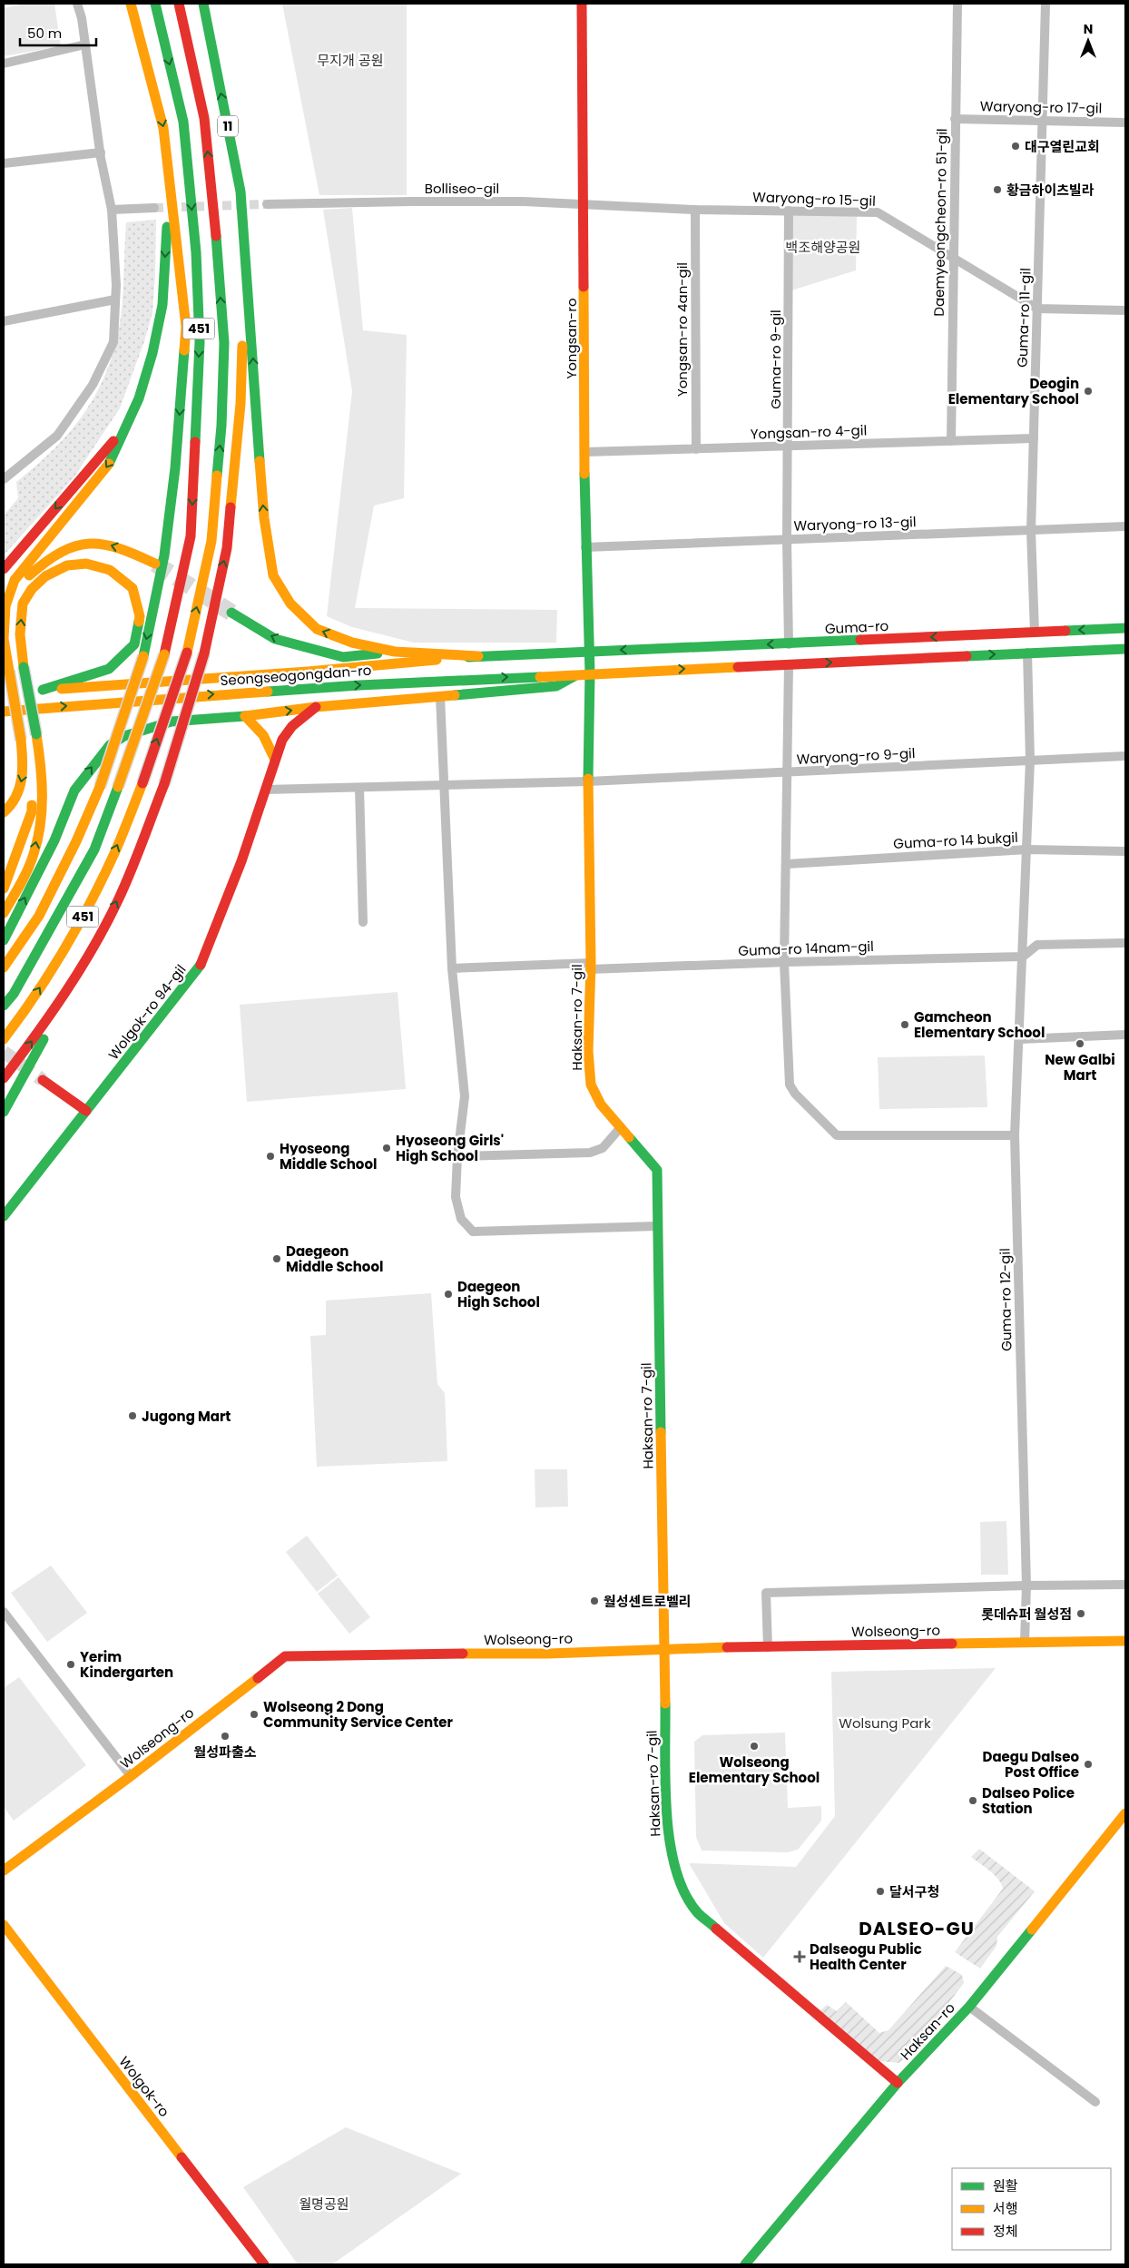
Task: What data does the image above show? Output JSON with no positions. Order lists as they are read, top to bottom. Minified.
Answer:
{"streets":{"main road":["11","451","Yongsan-ro","Guma-ro","Seongseogongdan-ro","Wolgok-ro 94-gil","Haksan-ro 7-gil","Wolseong-ro","Haksan-ro","Wolgok-ro"],"street":["Waryong-ro 17-gil","Bolliseo-gil","Waryong-ro 15-gil","Daemyeongcheon-ro 51-gil","Guma-ro 11-gil","Yongsan-ro 4an-gil","Guma-ro 9-gil","Yongsan-ro 4-gil","Waryong-ro 13-gil","Waryong-ro 9-gil","Guma-ro 14 bukgil","Guma-ro 14nam-gil","Guma-ro 12-gil"]},"crossings":[["Waryong-ro 17-gil","Daemyeongcheon-ro 51-gil"],["Waryong-ro 17-gil","Guma-ro 11-gil"],["Bolliseo-gil","Waryong-ro 15-gil"],["Bolliseo-gil","Yongsan-ro"],["Waryong-ro 15-gil","Daemyeongcheon-ro 51-gil"],["Waryong-ro 15-gil","Guma-ro 11-gil"],["Waryong-ro 15-gil","Yongsan-ro 4an-gil"],["Waryong-ro 15-gil","Yongsan-ro"],["Waryong-ro 15-gil","Guma-ro 9-gil"],["Daemyeongcheon-ro 51-gil","Yongsan-ro 4-gil"],["Guma-ro 11-gil","Yongsan-ro 4-gil"],["Guma-ro 11-gil","Waryong-ro 13-gil"],["Guma-ro 11-gil","Guma-ro"],["Yongsan-ro 4an-gil","Yongsan-ro 4-gil"],["Yongsan-ro","Yongsan-ro 4-gil"],["Yongsan-ro","Waryong-ro 13-gil"],["Yongsan-ro","Guma-ro"],["Yongsan-ro","Seongseogongdan-ro"],["Yongsan-ro","Haksan-ro 7-gil"],["Guma-ro 9-gil","Yongsan-ro 4-gil"],["Guma-ro 9-gil","Waryong-ro 13-gil"],["Guma-ro 9-gil","Guma-ro"],["Guma-ro","Seongseogongdan-ro"],["Seongseogongdan-ro","Haksan-ro 7-gil"],["Waryong-ro 9-gil","Wolgok-ro 94-gil"],["Waryong-ro 9-gil","Haksan-ro 7-gil"],["Waryong-ro 9-gil","Guma-ro 12-gil"],["Guma-ro 14 bukgil","Guma-ro 12-gil"],["Guma-ro 14nam-gil","Haksan-ro 7-gil"],["Guma-ro 14nam-gil","Guma-ro 12-gil"],["Haksan-ro 7-gil","Wolseong-ro"],["Haksan-ro 7-gil","Haksan-ro"],["Guma-ro 12-gil","Wolseong-ro"]],"districts":["DALSEO-GU"],"parks":["무지개 공원","백조해양공원","Wolsung Park","월명공원"],"places":{"other":["대구열린교회","황금하이츠빌라","Deogin Elementary School","Gamcheon Elementary School","New Galbi Mart","Hyoseong Girls' High School","Hyoseong Middle School","Daegeon Middle School","Daegeon High School","Jugong Mart","월성센트로벨리","롯데슈퍼 월성점","Yerim Kindergarten","Wolseong 2 Dong Community Service Center","월성파출소","Wolseong Elementary School","Daegu Dalseo Post Office","Dalseo Police Station","달서구청"],"health":["Dalseogu Public Health Center"]},"legend":["원활","서행","정체"],"scale_bar":"50 m","north":"top"}
